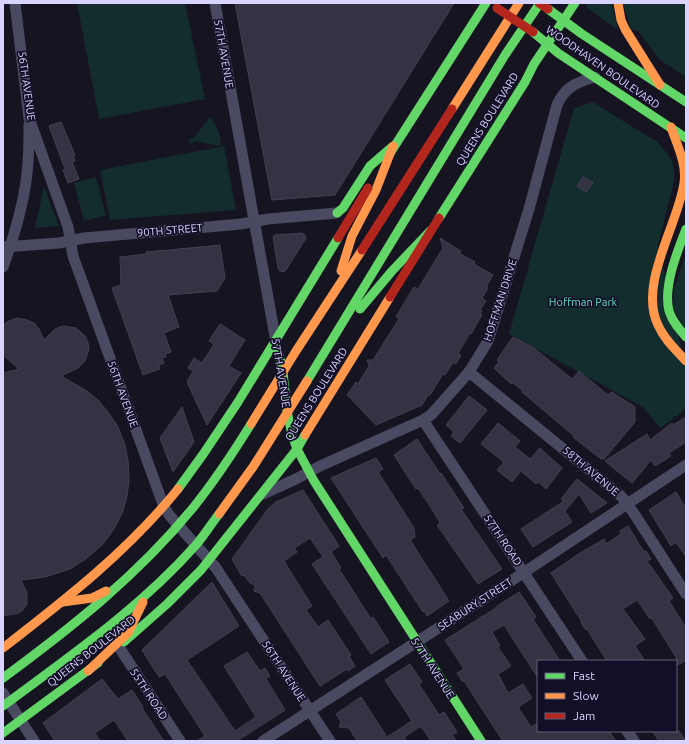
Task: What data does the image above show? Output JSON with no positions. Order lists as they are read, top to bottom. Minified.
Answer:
{"streets":{"main road":["57TH AVENUE","WOODHAVEN BOULEVARD","QUEENS BOULEVARD"],"street":["56TH AVENUE","90TH STREET","HOFFMAN DRIVE","58TH AVENUE","57TH ROAD","SEABURY STREET","55TH ROAD"]},"crossings":[["57TH AVENUE","QUEENS BOULEVARD"],["57TH AVENUE","90TH STREET"],["57TH AVENUE","HOFFMAN DRIVE"],["57TH AVENUE","SEABURY STREET"],["WOODHAVEN BOULEVARD","QUEENS BOULEVARD"],["WOODHAVEN BOULEVARD","HOFFMAN DRIVE"],["56TH AVENUE","QUEENS BOULEVARD"],["56TH AVENUE","90TH STREET"],["56TH AVENUE","SEABURY STREET"],["QUEENS BOULEVARD","HOFFMAN DRIVE"],["QUEENS BOULEVARD","55TH ROAD"],["HOFFMAN DRIVE","58TH AVENUE"],["HOFFMAN DRIVE","57TH ROAD"],["58TH AVENUE","SEABURY STREET"],["57TH ROAD","SEABURY STREET"]],"parks":["Hoffman Park"],"legend":["Fast","Slow","Jam"]}
